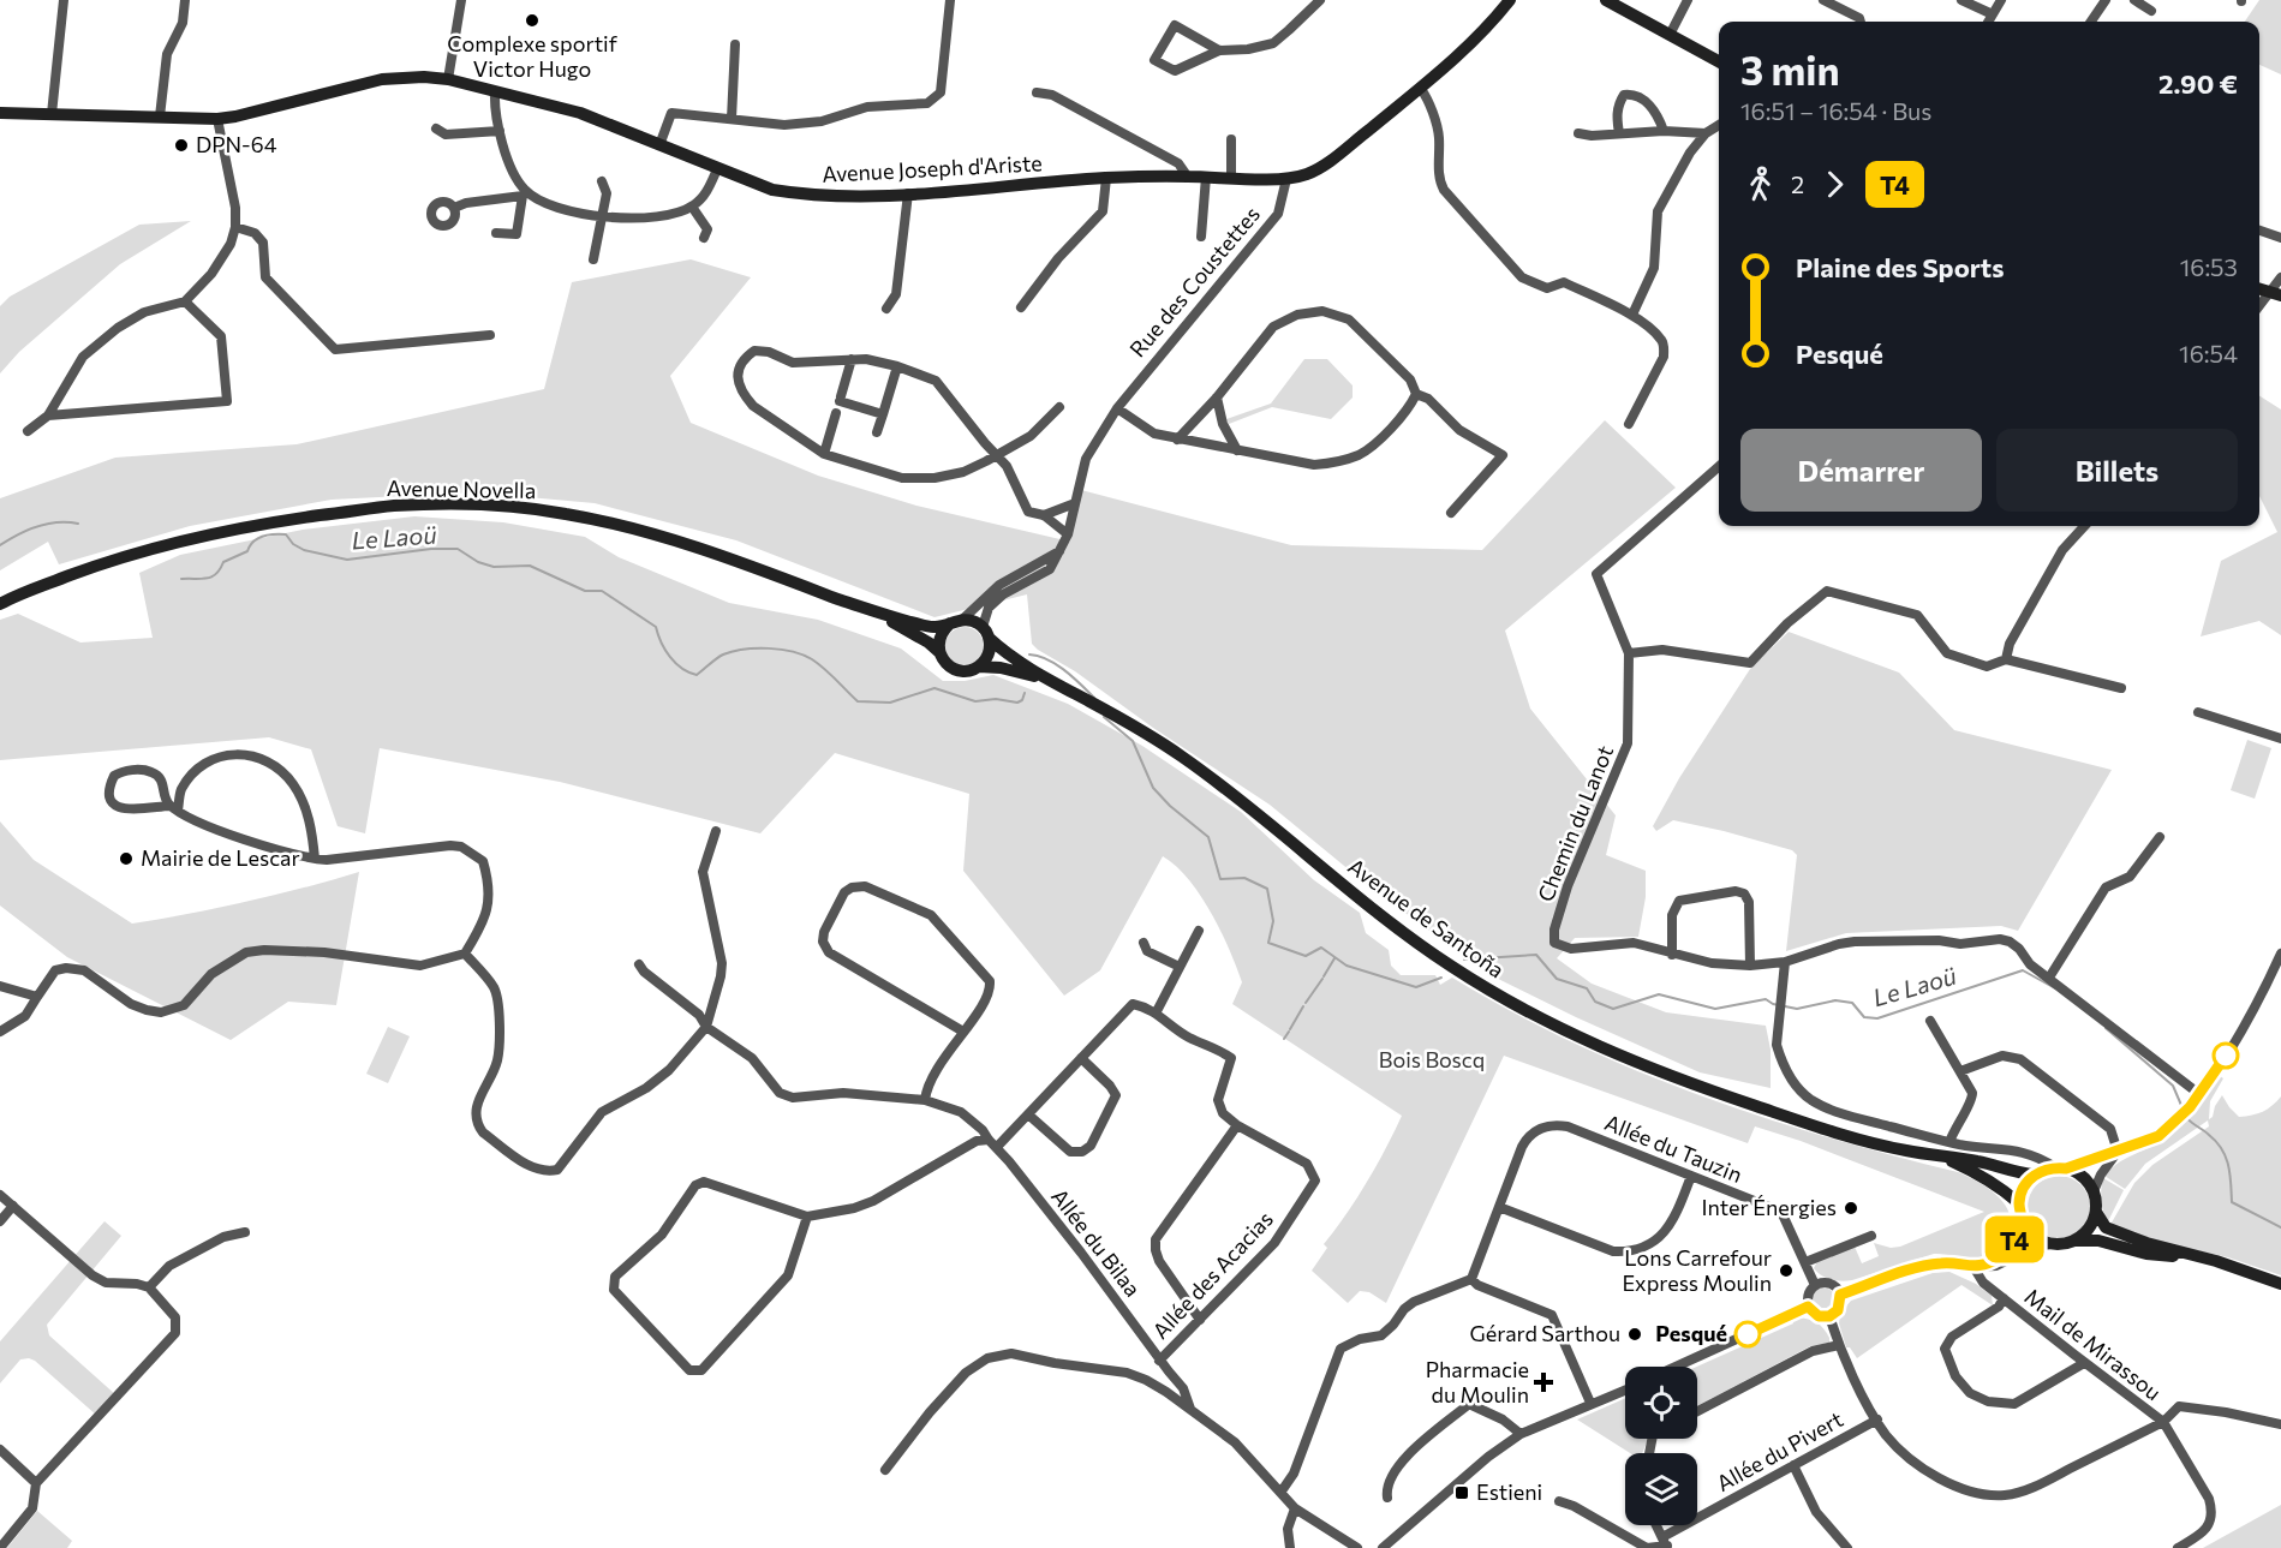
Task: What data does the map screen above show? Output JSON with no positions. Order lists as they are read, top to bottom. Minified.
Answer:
{"streets":{"main road":["Avenue Joseph d'Ariste","Avenue Novella","Avenue de Santoña"],"street":["Rue des Coustettes","Chemin du Lanot","Allée du Tauzin","Allée du Bilaa","Allée des Acacias","Mail de Mirassou","Allée du Pivert"]},"crossings":[["Avenue Joseph d'Ariste","Rue des Coustettes"],["Rue des Coustettes","Avenue Novella"],["Rue des Coustettes","Avenue de Santoña"],["Avenue Novella","Avenue de Santoña"],["Allée du Bilaa","Allée des Acacias"]],"water":["Le Laoü"],"parks":["Bois Boscq"],"places":{"other":["Complexe sportif Victor Hugo","DPN-64","Mairie de Lescar","Inter Énergies","Lons Carrefour Express Moulin","Gérard Sarthou","Pesqué"],"health":["Pharmacie du Moulin"],"transit":["Estieni"]},"lines":["bus line T4"],"page":{"on_map":"T4","heading":["3 min","16:51 – 16:54 · Bus","2.90 €"],"legs":["2","T4"],"list":[{"name":"Plaine des Sports","value":"16:53"},{"name":"Pesqué","value":"16:54"}],"buttons":["Démarrer","Billets"]}}
